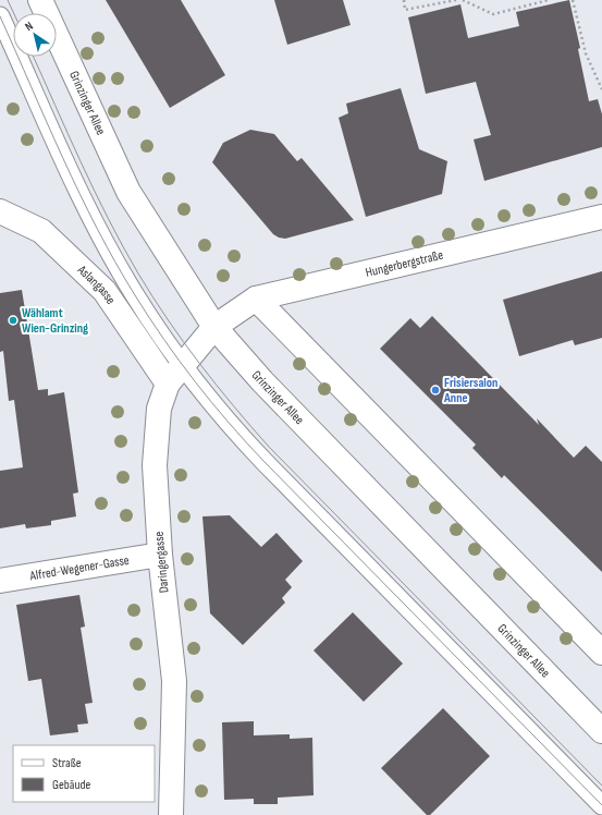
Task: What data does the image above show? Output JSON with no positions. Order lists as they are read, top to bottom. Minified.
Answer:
{"streets":{"street":["Grinzinger Allee","Hungerbergstraße","Aslangasse","Daringergasse","Alfred-Wegener-Gasse"]},"crossings":[["Grinzinger Allee","Hungerbergstraße"],["Grinzinger Allee","Daringergasse"],["Hungerbergstraße","Daringergasse"],["Aslangasse","Daringergasse"],["Daringergasse","Alfred-Wegener-Gasse"]],"places":["Wählamt Wien-Grinzing","Frisiersalon Anne"],"legend":["Straße","Gebäude"],"north":"top left"}
